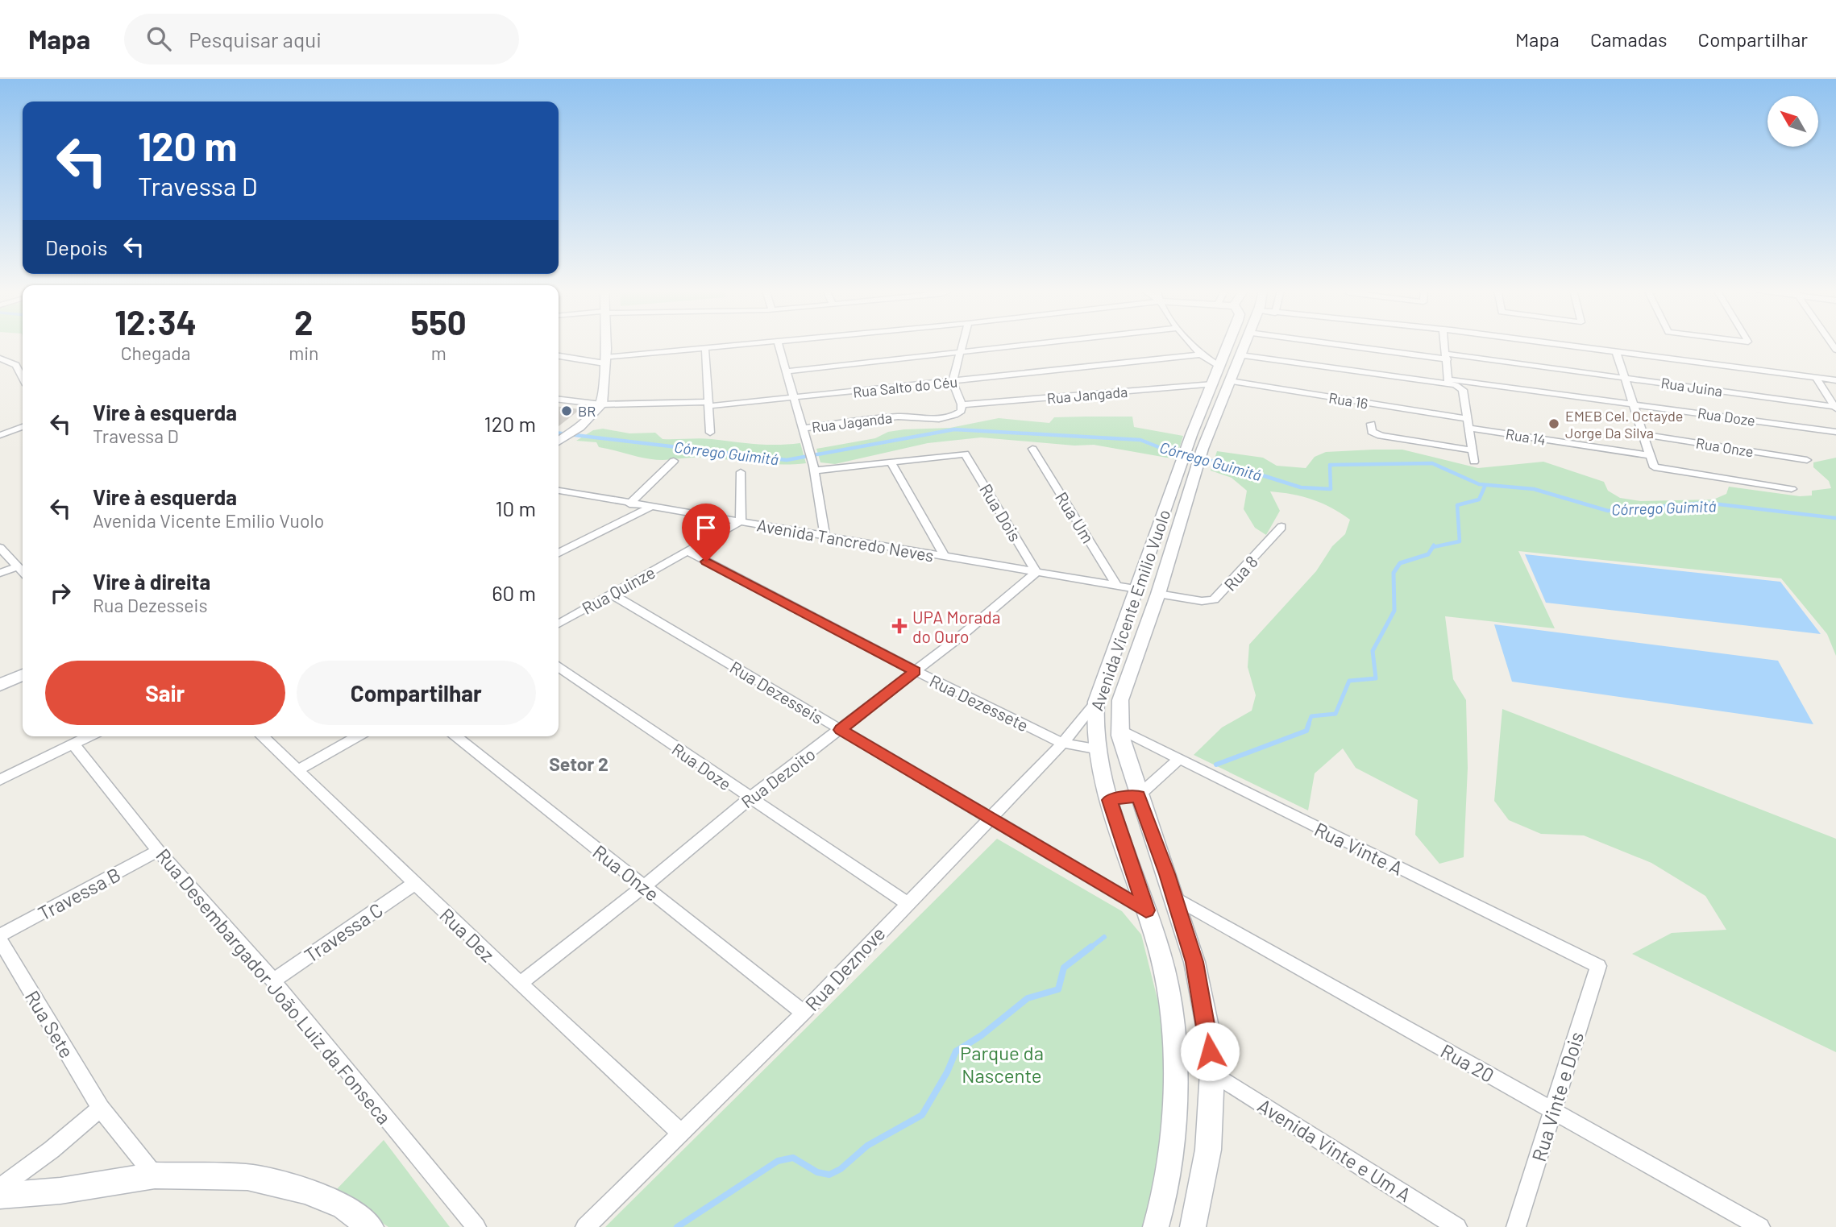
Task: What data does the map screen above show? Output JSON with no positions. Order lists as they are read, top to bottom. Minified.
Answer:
{"streets":{"main road":["Avenida Vicente Emilio Vuolo"],"street":["Rua Salto do Céu","Rua Juina","Rua Jangada","Rua 16","Rua Doze","Rua Jaganda","Rua 14","Rua Onze","Rua Dois","Rua Um","Avenida Tancredo Neves","Rua 8","Rua Quinze","Rua Dezesseis","Rua Dezessete","Rua Dezoito","Rua Vinte A","Travessa B","Travessa C","Rua Dez","Rua Deznove","Rua Desembargador João Luiz da Fonseca","Rua Sete","Rua 20","Rua Vinte e Dois","Avenida Vinte e Um A"]},"crossings":[["Rua Jangada","Rua Jaganda"],["Rua Jangada","Avenida Vicente Emilio Vuolo"],["Rua 16","Rua Doze"],["Rua 16","Rua 14"],["Rua 16","Avenida Vicente Emilio Vuolo"],["Rua Doze","Rua 14"],["Rua Doze","Avenida Vicente Emilio Vuolo"],["Rua Doze","Rua Dezoito"],["Rua Doze","Rua Deznove"],["Rua 14","Rua Onze"],["Rua Onze","Rua Dezoito"],["Rua Onze","Rua Deznove"],["Rua Dois","Avenida Tancredo Neves"],["Rua Dois","Rua Dezoito"],["Rua Um","Avenida Tancredo Neves"],["Rua Um","Avenida Vicente Emilio Vuolo"],["Avenida Tancredo Neves","Rua Quinze"],["Avenida Tancredo Neves","Avenida Vicente Emilio Vuolo"],["Avenida Tancredo Neves","Rua Dezoito"],["Rua 8","Avenida Vicente Emilio Vuolo"],["Rua Quinze","Rua Dezesseis"],["Rua Quinze","Rua Dezessete"],["Avenida Vicente Emilio Vuolo","Rua Dezesseis"],["Avenida Vicente Emilio Vuolo","Rua Dezessete"],["Avenida Vicente Emilio Vuolo","Rua Vinte A"],["Avenida Vicente Emilio Vuolo","Rua Deznove"],["Avenida Vicente Emilio Vuolo","Rua 20"],["Avenida Vicente Emilio Vuolo","Avenida Vinte e Um A"],["Rua Dezesseis","Rua Dezoito"],["Rua Dezesseis","Rua Deznove"],["Rua Dezessete","Rua Dezoito"],["Rua Dezessete","Rua Deznove"],["Rua Dezoito","Rua Dez"],["Rua Vinte A","Rua Vinte e Dois"],["Travessa B","Rua Desembargador João Luiz da Fonseca"],["Travessa C","Rua Dez"],["Travessa C","Rua Desembargador João Luiz da Fonseca"],["Rua Dez","Rua Deznove"],["Rua 20","Rua Vinte e Dois"]],"districts":["Setor 2"],"water":["Córrego Guimitá"],"parks":["Parque da Nascente"],"places":{"other":["BR","EMEB Cel. Octayde Jorge Da Silva"],"health":["UPA Morada do Ouro"]},"north":"top left","page":{"header":"Mapa","search":"Pesquisar aqui","nav":["Mapa","Camadas","Compartilhar"],"turn":["120 m","Travessa D"],"then":"Depois","eta":["12:34","Chegada","2","min","550","m"],"list":[{"name":"Vire à esquerda","note":"Travessa D","value":"120 m"},{"name":"Vire à esquerda","note":"Avenida Vicente Emilio Vuolo","value":"10 m"},{"name":"Vire à direita","note":"Rua Dezesseis","value":"60 m"}],"buttons":["Sair","Compartilhar"]}}
